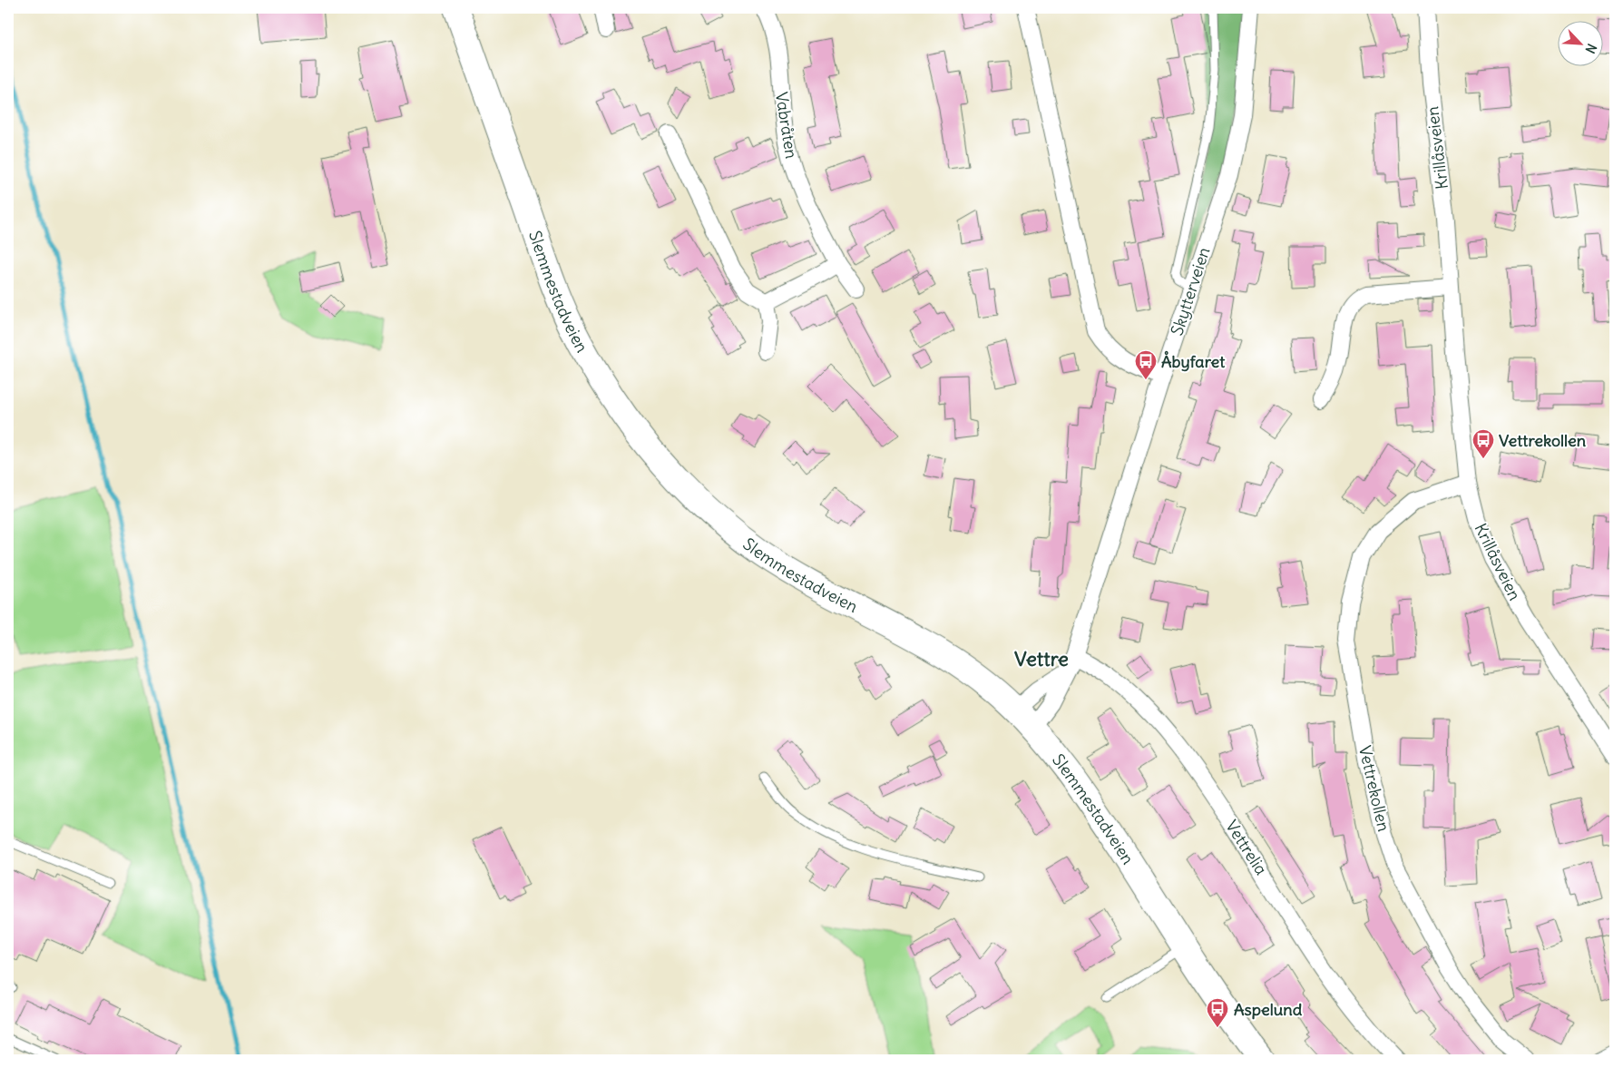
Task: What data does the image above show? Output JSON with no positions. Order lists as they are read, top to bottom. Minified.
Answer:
{"streets":{"main road":["Slemmestadveien"],"street":["Vabråten","Krillåsveien","Skytterveien","Vettrekollen","Vettrelia"]},"crossings":[["Krillåsveien","Vettrekollen"],["Slemmestadveien","Skytterveien"],["Skytterveien","Vettrelia"]],"districts":["Vettre"],"places":{"bus stop":["Åbyfaret","Vettrekollen","Aspelund"]},"north":"bottom right"}
